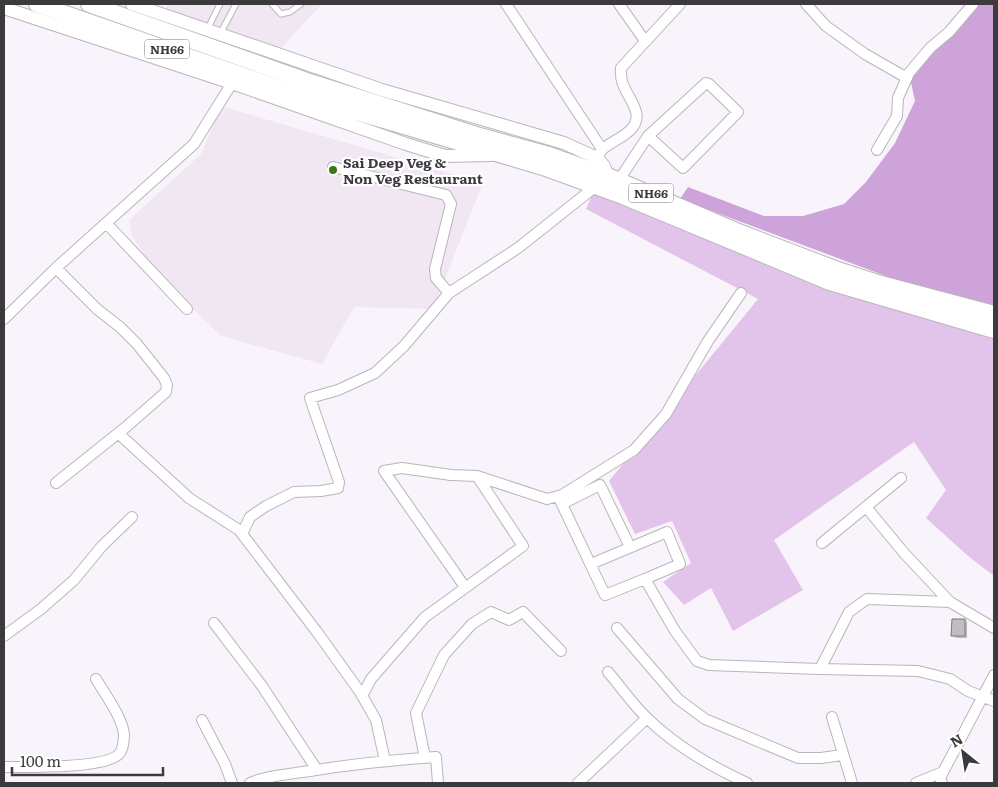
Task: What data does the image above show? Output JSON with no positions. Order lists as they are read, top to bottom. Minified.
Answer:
{"streets":{"highway":["NH66"]},"places":["Sai Deep Veg & Non Veg Restaurant"],"scale_bar":"100 m","north":"top left"}
